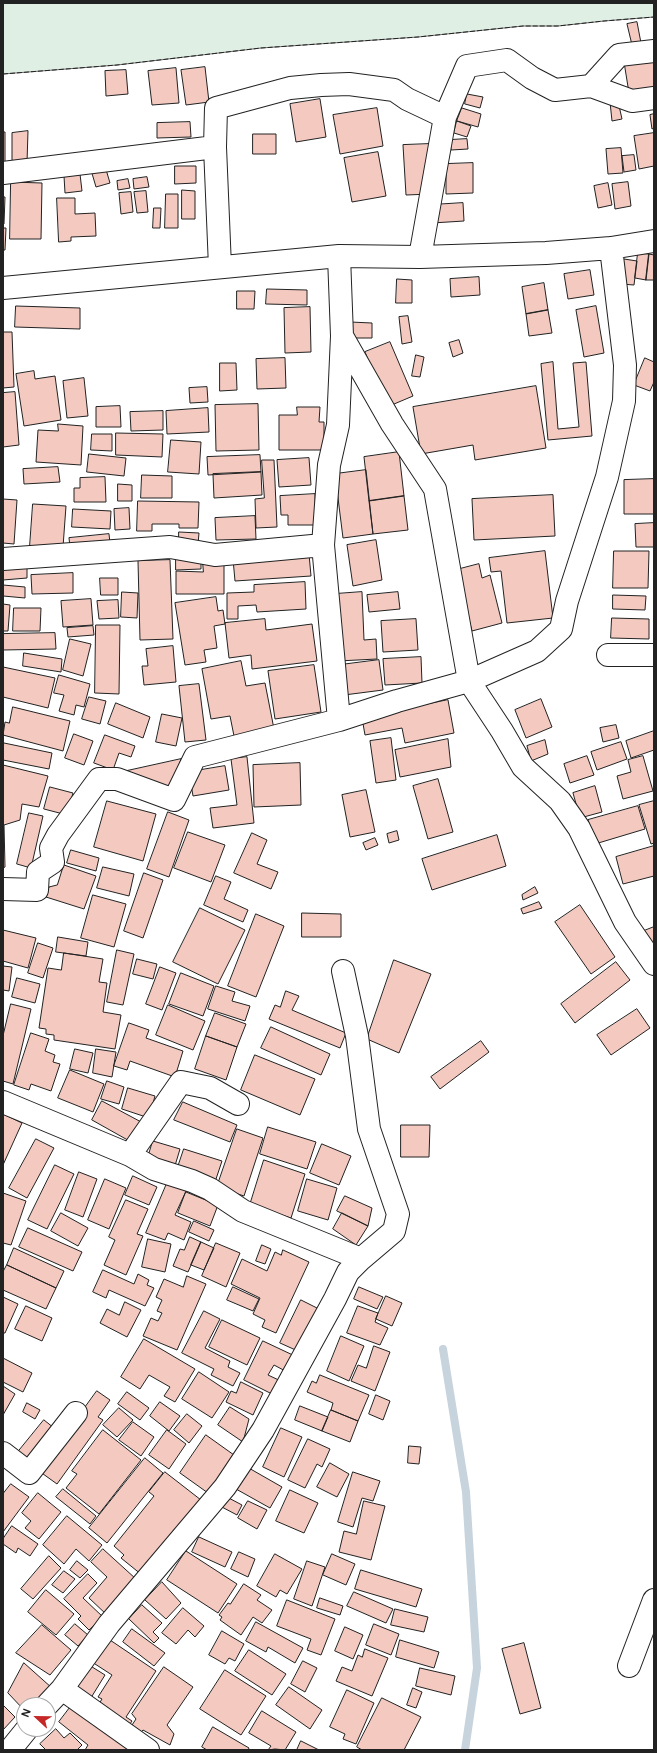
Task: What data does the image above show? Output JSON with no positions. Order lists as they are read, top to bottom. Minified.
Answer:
{"north":"left"}
